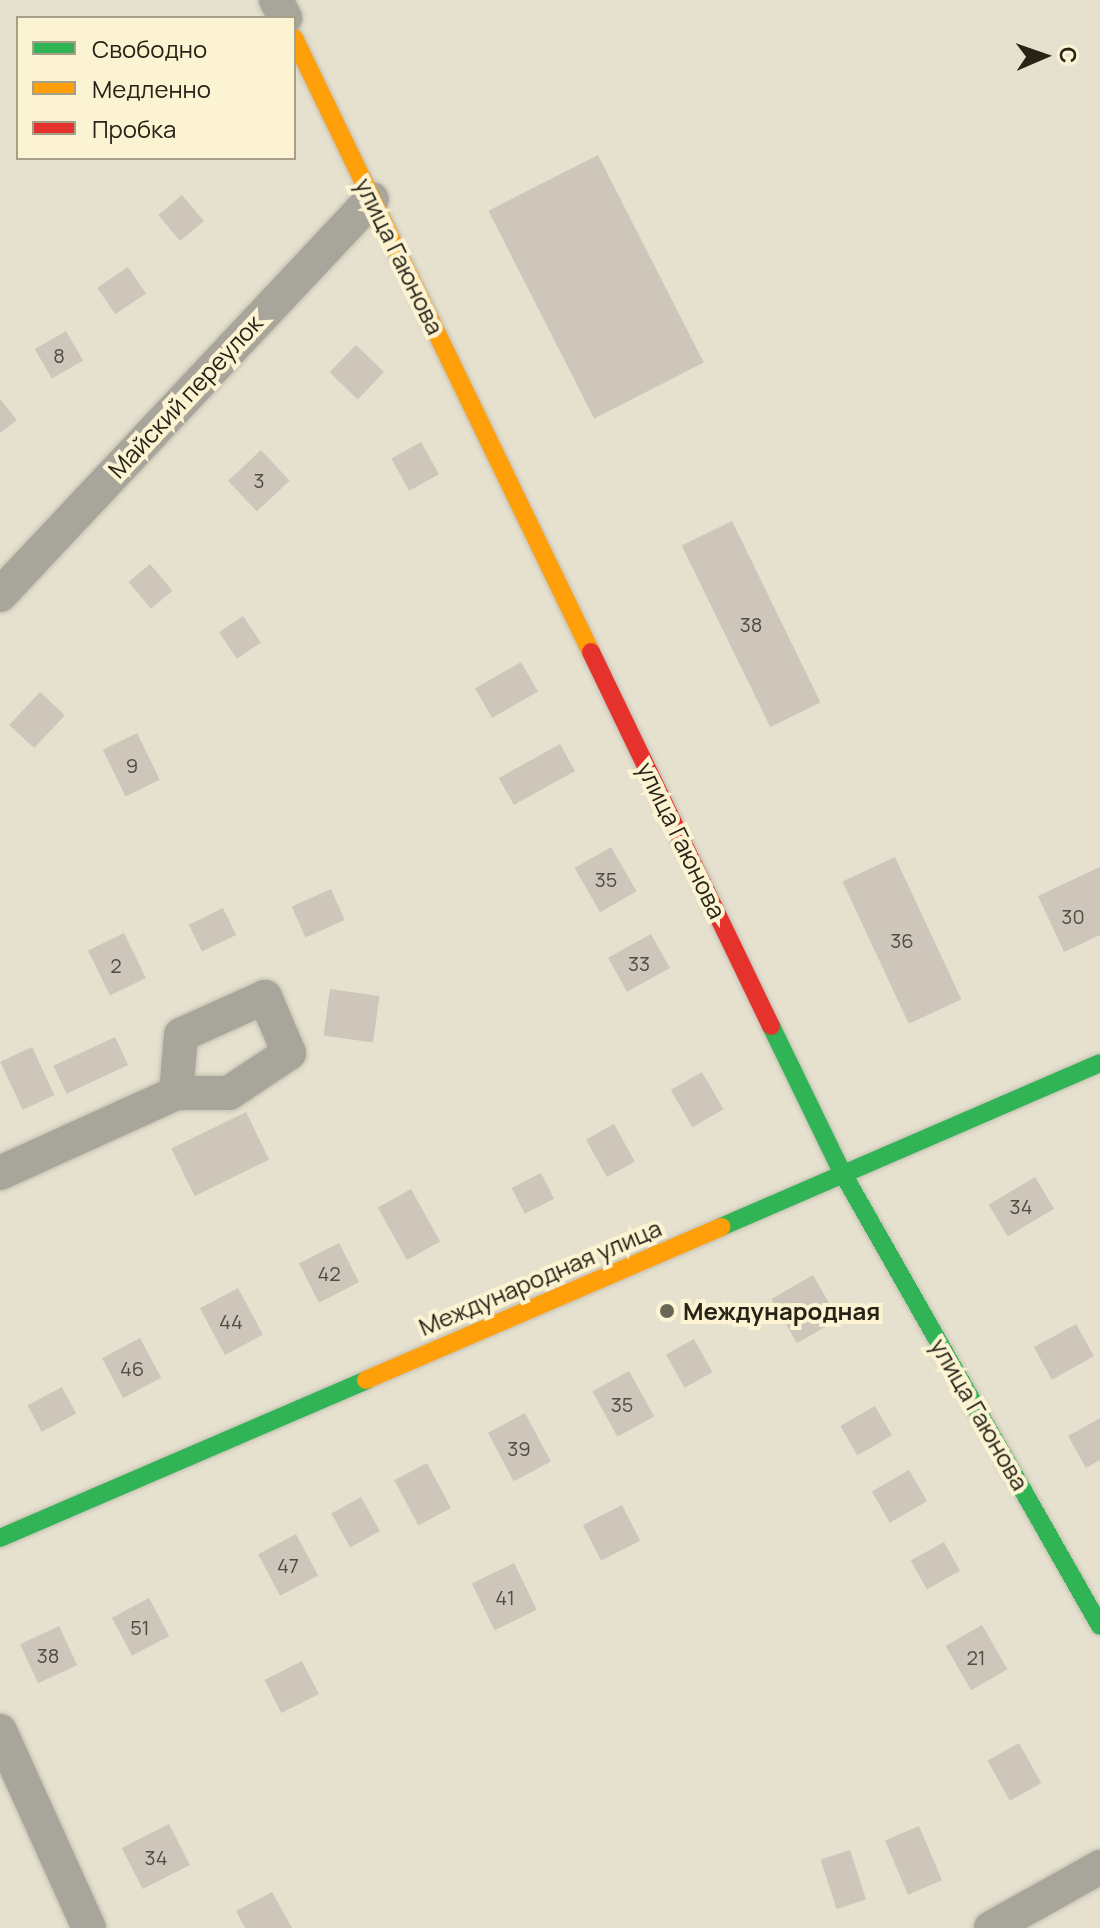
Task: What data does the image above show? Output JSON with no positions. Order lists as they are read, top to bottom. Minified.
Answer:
{"streets":{"street":["улица Гаюнова","Майский переулок","Международная улица"]},"crossings":[["улица Гаюнова","Майский переулок"],["улица Гаюнова","Международная улица"]],"places":["Международная"],"house_numbers":["8","3","38","9","35","30","36","33","2","34","42","44","46","35","39","47","41","51","38","21","34"],"legend":["Свободно","Медленно","Пробка"],"north":"right"}
